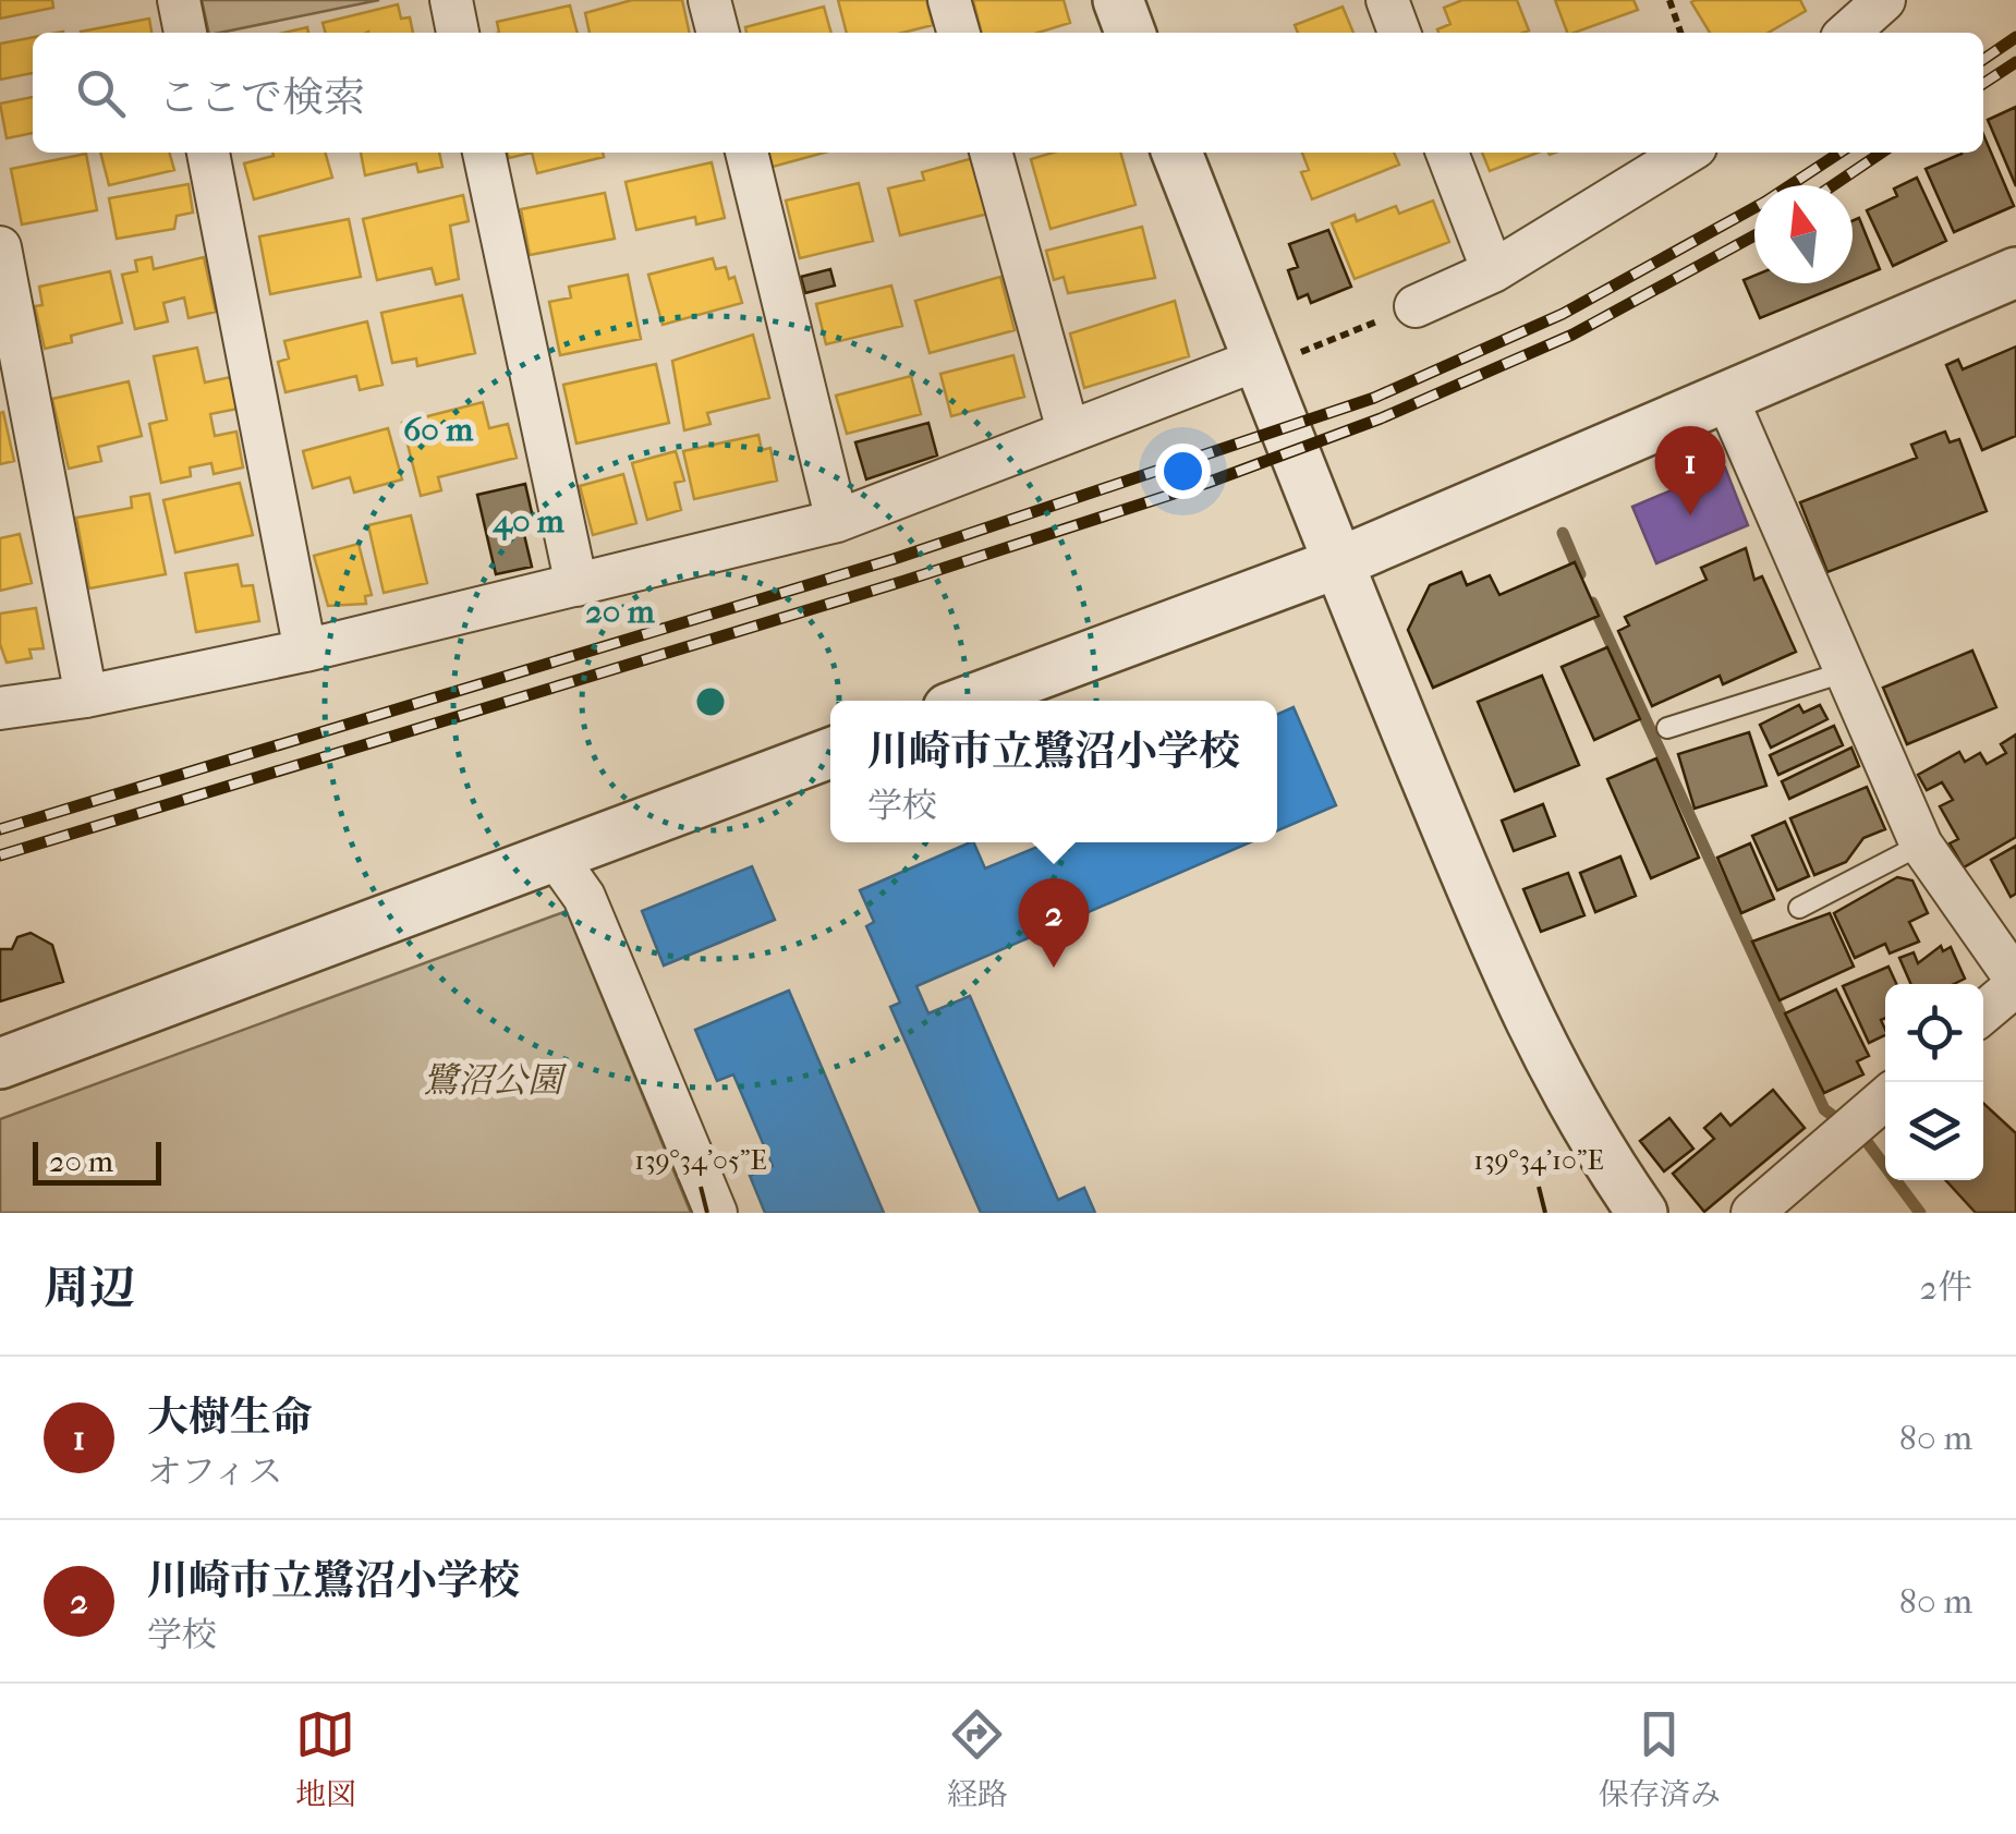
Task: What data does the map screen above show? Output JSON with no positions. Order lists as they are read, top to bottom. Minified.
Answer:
{"parks":["鷺沼公園"],"scale_bar":"20 m","north":"top","page":{"search":"ここで検索","pins":["1","2"],"popup":["川崎市立鷺沼小学校","学校"],"scale":"20 m","heading":["周辺","2件"],"list":[{"mark":"1","name":"大樹生命","note":"オフィス","value":"80 m"},{"mark":"2","name":"川崎市立鷺沼小学校","note":"学校","value":"80 m"}],"nav":["地図","経路","保存済み"]},"coordinates":["139°34'05\"E","139°34'10\"E"],"rings":["60 m","40 m","20 m"]}
